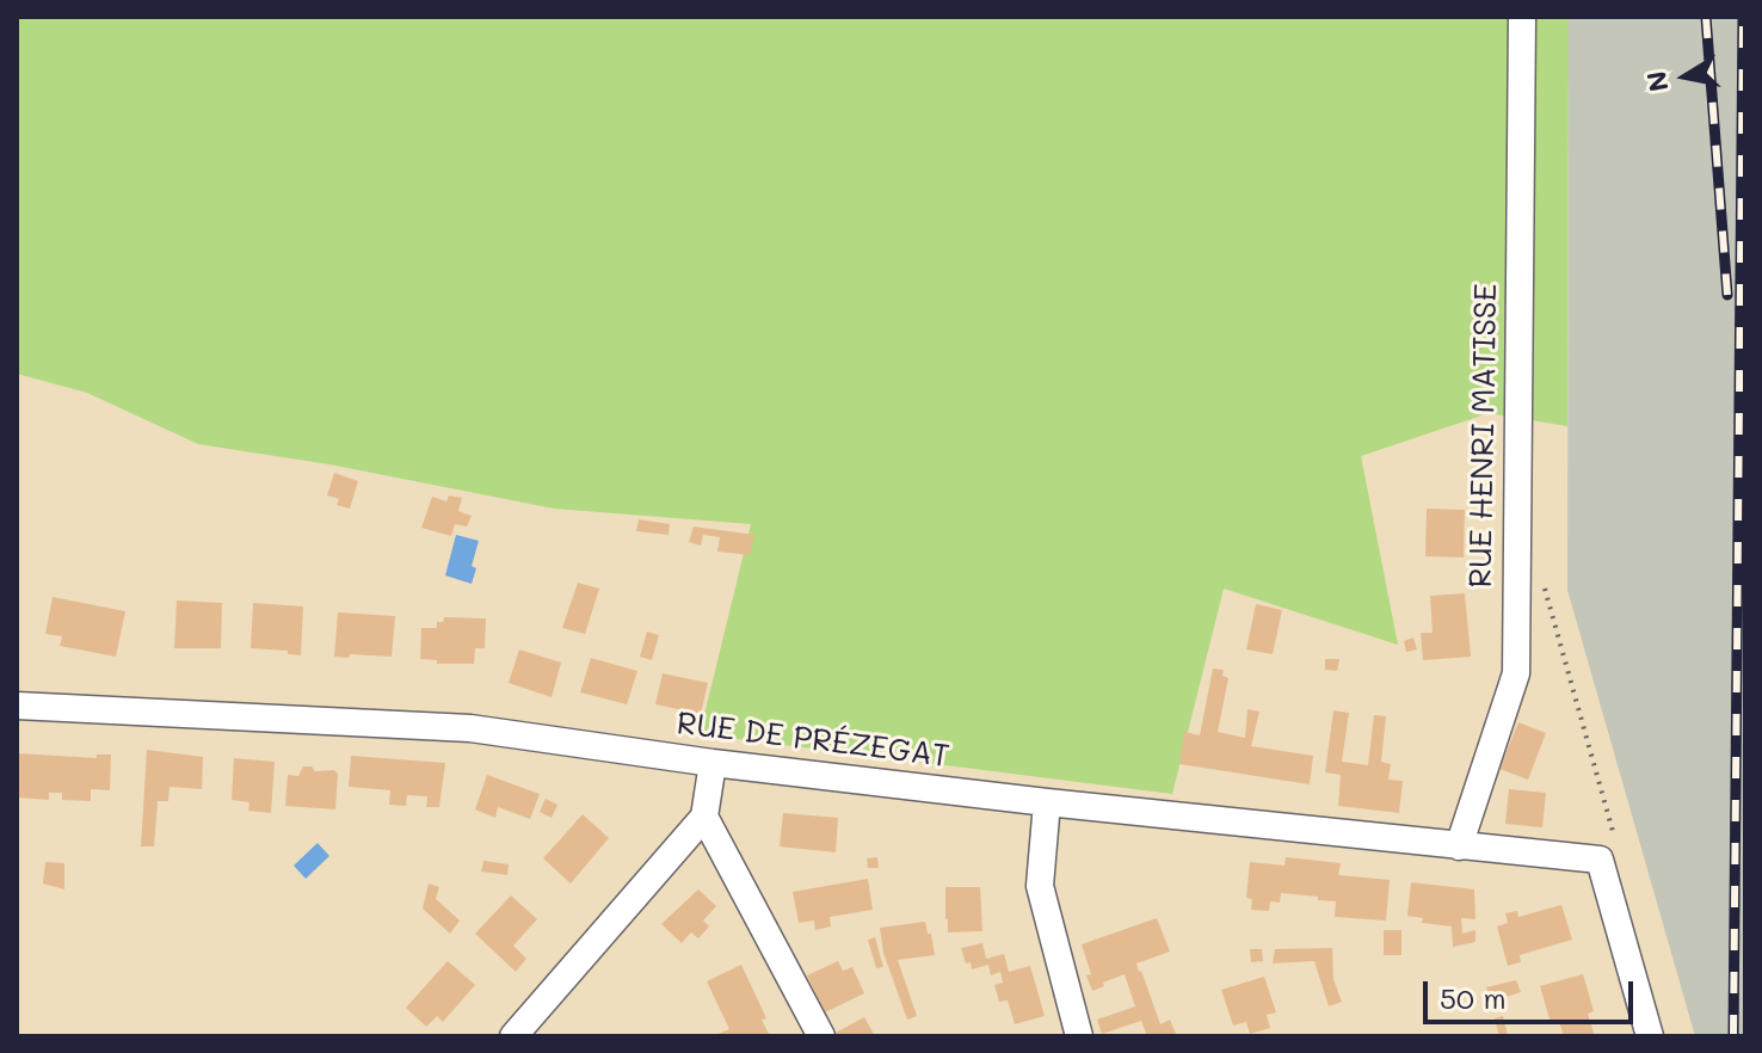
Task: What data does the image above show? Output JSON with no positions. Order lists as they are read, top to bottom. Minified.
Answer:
{"streets":{"street":["RUE HENRI MATISSE","RUE DE PRÉZEGAT"]},"crossings":[["RUE HENRI MATISSE","RUE DE PRÉZEGAT"]],"scale_bar":"50 m","north":"left"}
